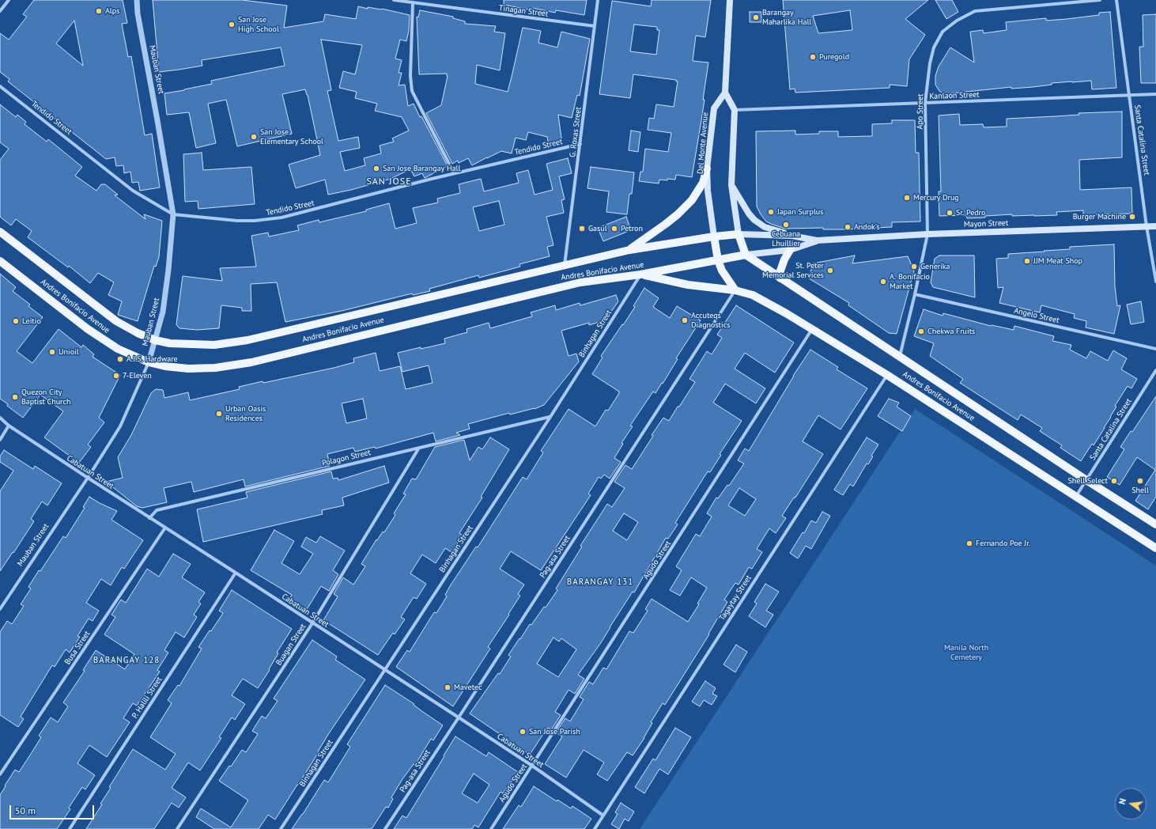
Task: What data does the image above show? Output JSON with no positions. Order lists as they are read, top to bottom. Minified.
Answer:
{"streets":{"main road":["Del Monte Avenue","Mayon Street","Andres Bonifacio Avenue"],"street":["Tinagan Street","Mauban Street","Kanlaon Street","Apo Street","Tendido Street","G. Roxas Street","Santa Catalina Street","Angelo Street","Binhagan Street","Polagon Street","Cabatuan Street","Pag-asa Street","Agudo Street","Tagaytay Street","Buagan Street","Busa Street","P. Halili Street"]},"crossings":[["Tinagan Street","G. Roxas Street"],["Mauban Street","Tendido Street"],["Mauban Street","Andres Bonifacio Avenue"],["Mauban Street","Cabatuan Street"],["Kanlaon Street","Apo Street"],["Kanlaon Street","Santa Catalina Street"],["Apo Street","Mayon Street"],["Apo Street","Andres Bonifacio Avenue"],["Apo Street","Angelo Street"],["Tendido Street","G. Roxas Street"],["G. Roxas Street","Andres Bonifacio Avenue"],["Santa Catalina Street","Mayon Street"],["Santa Catalina Street","Andres Bonifacio Avenue"],["Del Monte Avenue","Andres Bonifacio Avenue"],["Mayon Street","Andres Bonifacio Avenue"],["Andres Bonifacio Avenue","Binhagan Street"],["Andres Bonifacio Avenue","Pag-asa Street"],["Andres Bonifacio Avenue","Agudo Street"],["Andres Bonifacio Avenue","Tagaytay Street"],["Binhagan Street","Polagon Street"],["Binhagan Street","Cabatuan Street"],["Polagon Street","Cabatuan Street"],["Polagon Street","Buagan Street"],["Cabatuan Street","Pag-asa Street"],["Cabatuan Street","Agudo Street"],["Cabatuan Street","Tagaytay Street"],["Cabatuan Street","Buagan Street"],["Cabatuan Street","Busa Street"],["Cabatuan Street","P. Halili Street"]],"districts":["SAN JOSE","BARANGAY 131","BARANGAY 128"],"parks":["Manila North Cemetery"],"places":["Alps","Barangay Maharlika Hall","San Jose High School","Puregold","San Jose Elementary School","San Jose Barangay Hall","Mercury Drug","Japan Surplus","Sr. Pedro","Burger Machine","Cebuana Lhuillier","Andok's","Gasul","Petron","JJM Meat Shop","Generika","St. Peter Memorial Services","A. Bonifacio Market","Accuteqs Diagnostics","Leitio","Chekwa Fruits","Unioil","A.I.S. Hardware","7-Eleven","Quezon City Baptist Church","Urban Oasis Residences","Shell Select","Shell","Fernando Poe Jr.","Mavetec","San Jose Parish"],"scale_bar":"50 m","north":"left"}
